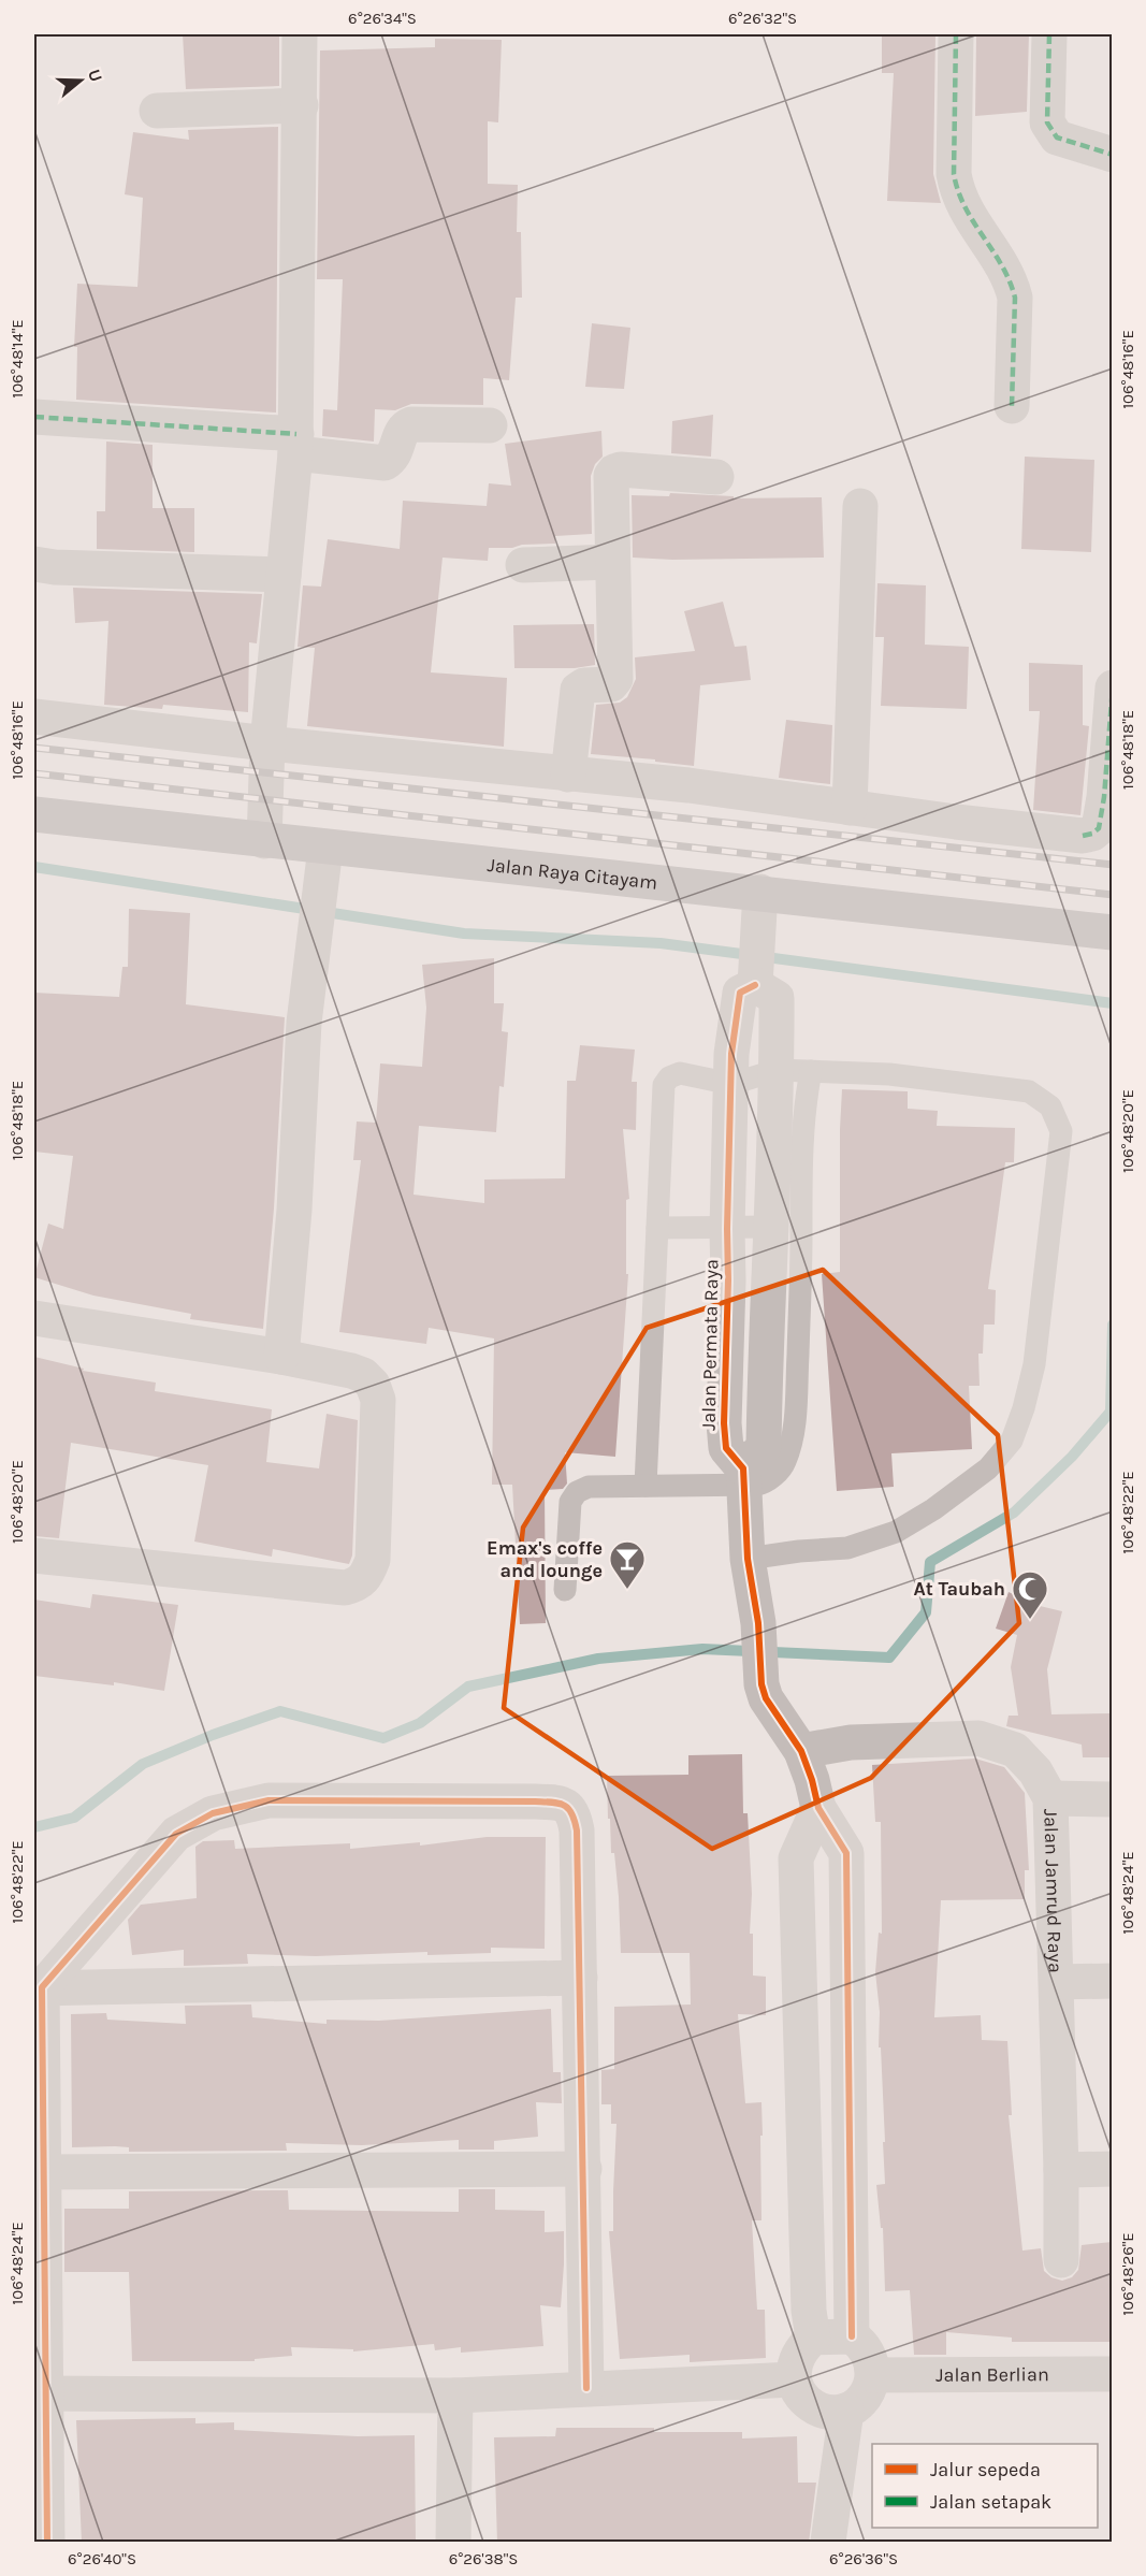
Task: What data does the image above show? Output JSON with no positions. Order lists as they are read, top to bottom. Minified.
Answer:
{"streets":{"main road":["Jalan Raya Citayam"],"street":["Jalan Permata Raya","Jalan Jamrud Raya","Jalan Berlian"]},"places":{"bar":["Emax's coffe and lounge"],"mosque":["At Taubah"]},"legend":["Jalur sepeda","Jalan setapak"],"north":"right","coordinates":["6°26'34\"S","6°26'32\"S","106°48'14\"E","106°48'16\"E","106°48'18\"E","106°48'20\"E","106°48'22\"E","106°48'24\"E","106°48'26\"E","6°26'40\"S","6°26'38\"S","6°26'36\"S"]}
